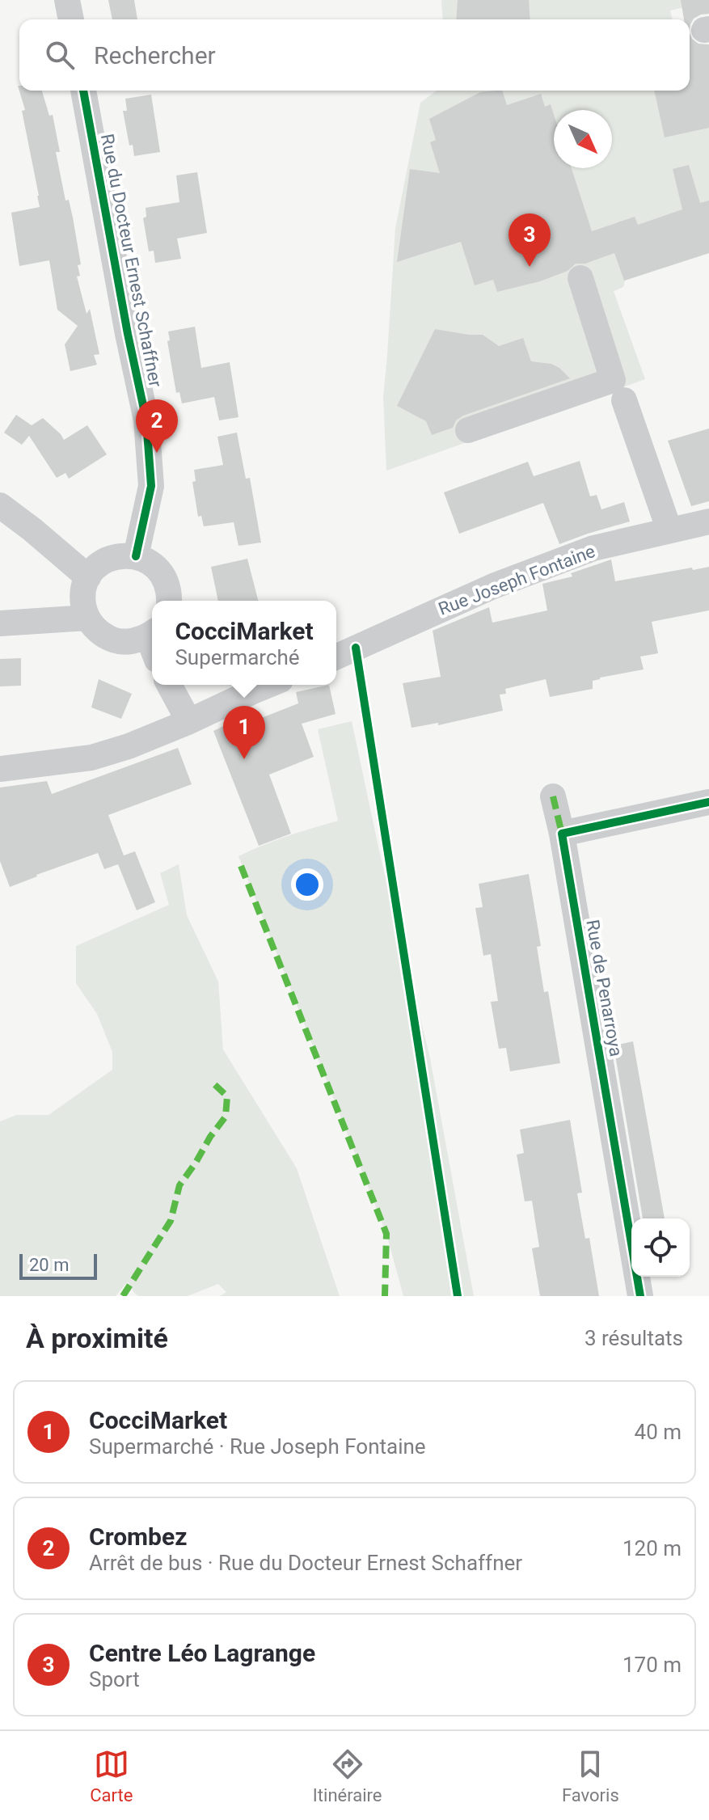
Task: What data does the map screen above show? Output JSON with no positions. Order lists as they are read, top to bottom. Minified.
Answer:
{"streets":{"street":["Rue du Docteur Ernest Schaffner","Rue Joseph Fontaine","Rue de Penarroya"]},"scale_bar":"20 m","north":"bottom right","page":{"search":"Rechercher","pins":["3","2","1"],"popup":["CocciMarket","Supermarché"],"scale":"20 m","heading":["À proximité","3 résultats"],"list":[{"mark":"1","name":"CocciMarket","note":"Supermarché · Rue Joseph Fontaine","value":"40 m"},{"mark":"2","name":"Crombez","note":"Arrêt de bus · Rue du Docteur Ernest Schaffner","value":"120 m"},{"mark":"3","name":"Centre Léo Lagrange","note":"Sport","value":"170 m"}],"nav":["Carte","Itinéraire","Favoris"]}}
